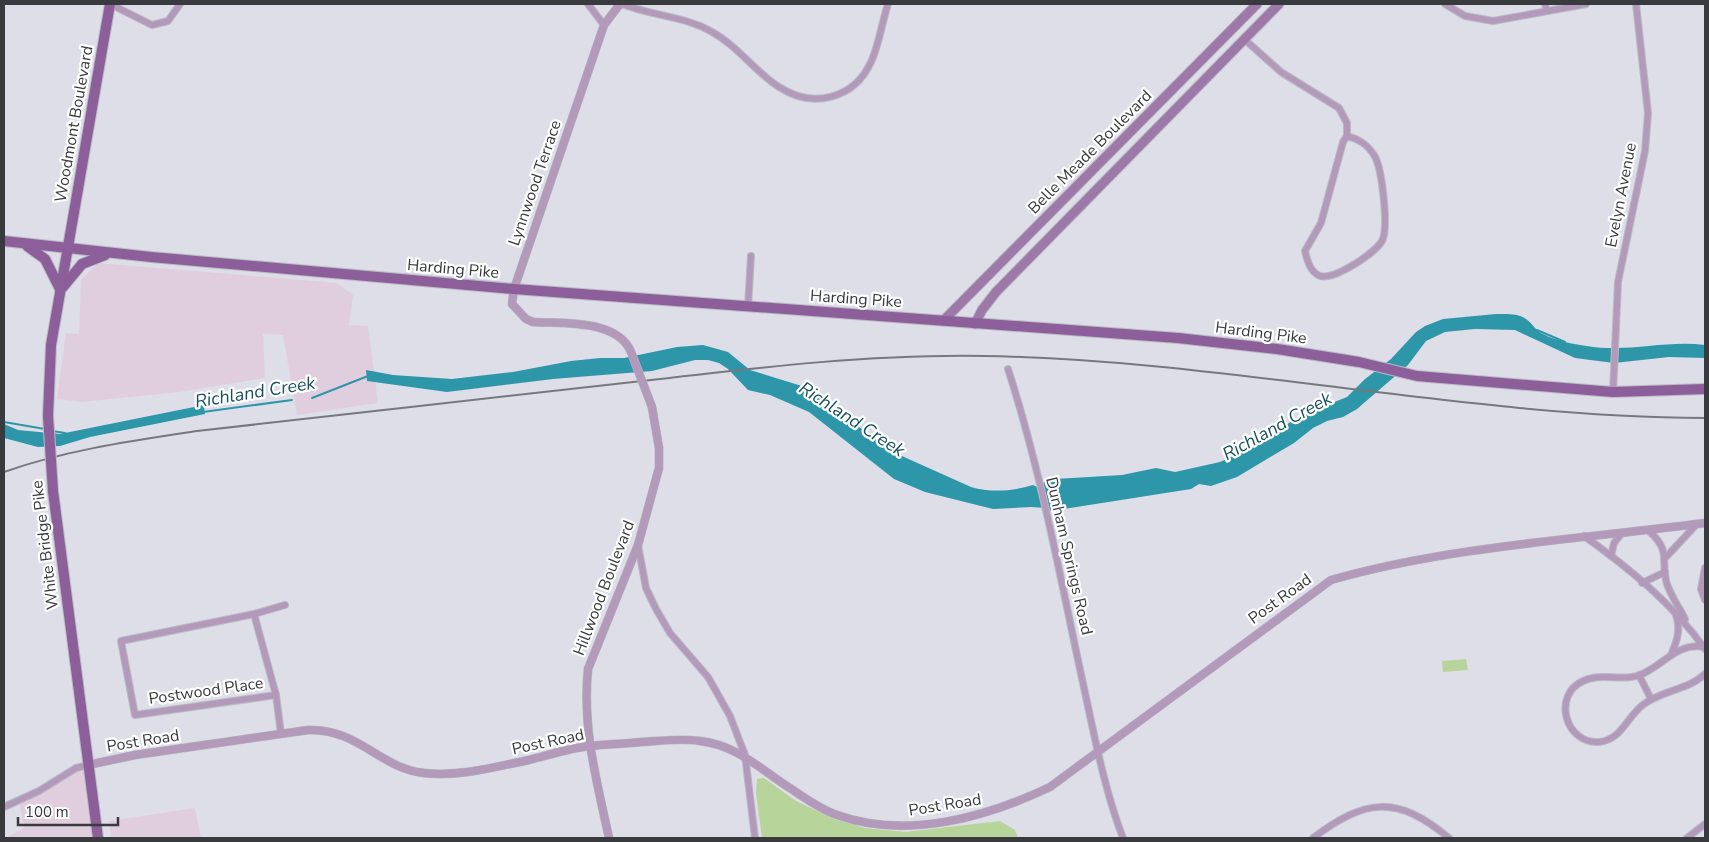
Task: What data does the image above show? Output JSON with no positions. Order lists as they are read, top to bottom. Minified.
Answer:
{"streets":{"main road":["Woodmont Boulevard","Belle Meade Boulevard","Harding Pike","White Bridge Pike"],"street":["Lynnwood Terrace","Evelyn Avenue","Dunham Springs Road","Hillwood Boulevard","Post Road","Postwood Place"]},"crossings":[["Woodmont Boulevard","Harding Pike"],["Woodmont Boulevard","White Bridge Pike"],["Belle Meade Boulevard","Harding Pike"],["Lynnwood Terrace","Harding Pike"],["Lynnwood Terrace","Hillwood Boulevard"],["Evelyn Avenue","Harding Pike"],["Harding Pike","White Bridge Pike"],["Harding Pike","Hillwood Boulevard"],["White Bridge Pike","Post Road"],["Dunham Springs Road","Post Road"],["Hillwood Boulevard","Post Road"],["Post Road","Postwood Place"]],"water":["Richland Creek"],"scale_bar":"100 m"}
